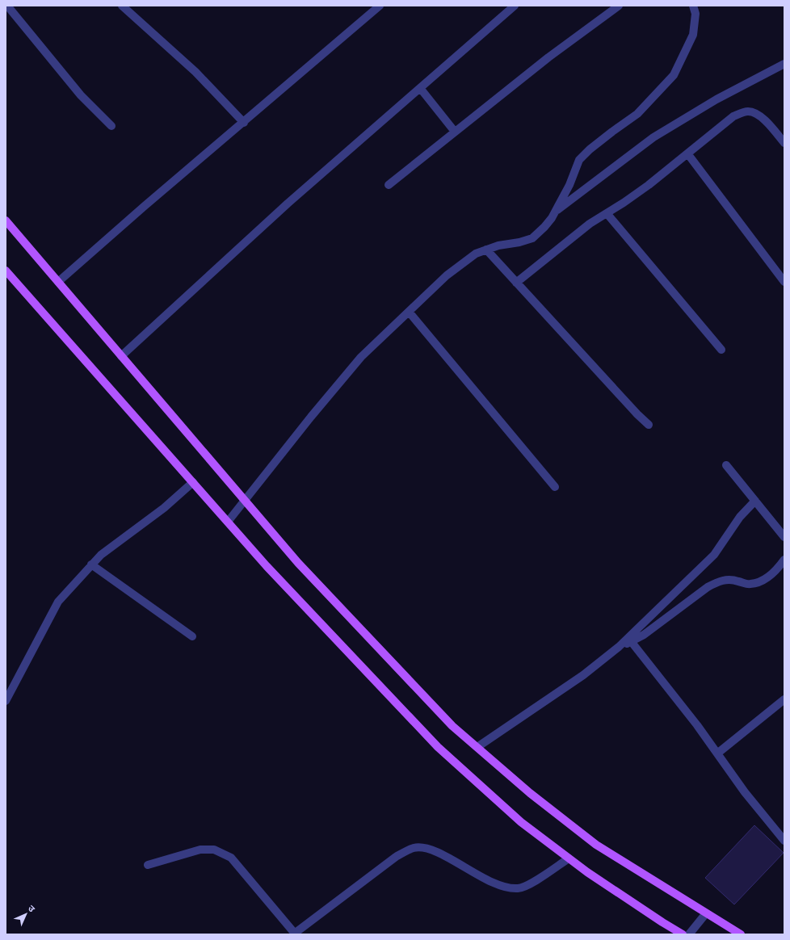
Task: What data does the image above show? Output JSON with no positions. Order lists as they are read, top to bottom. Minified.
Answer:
{"north":"top right"}
